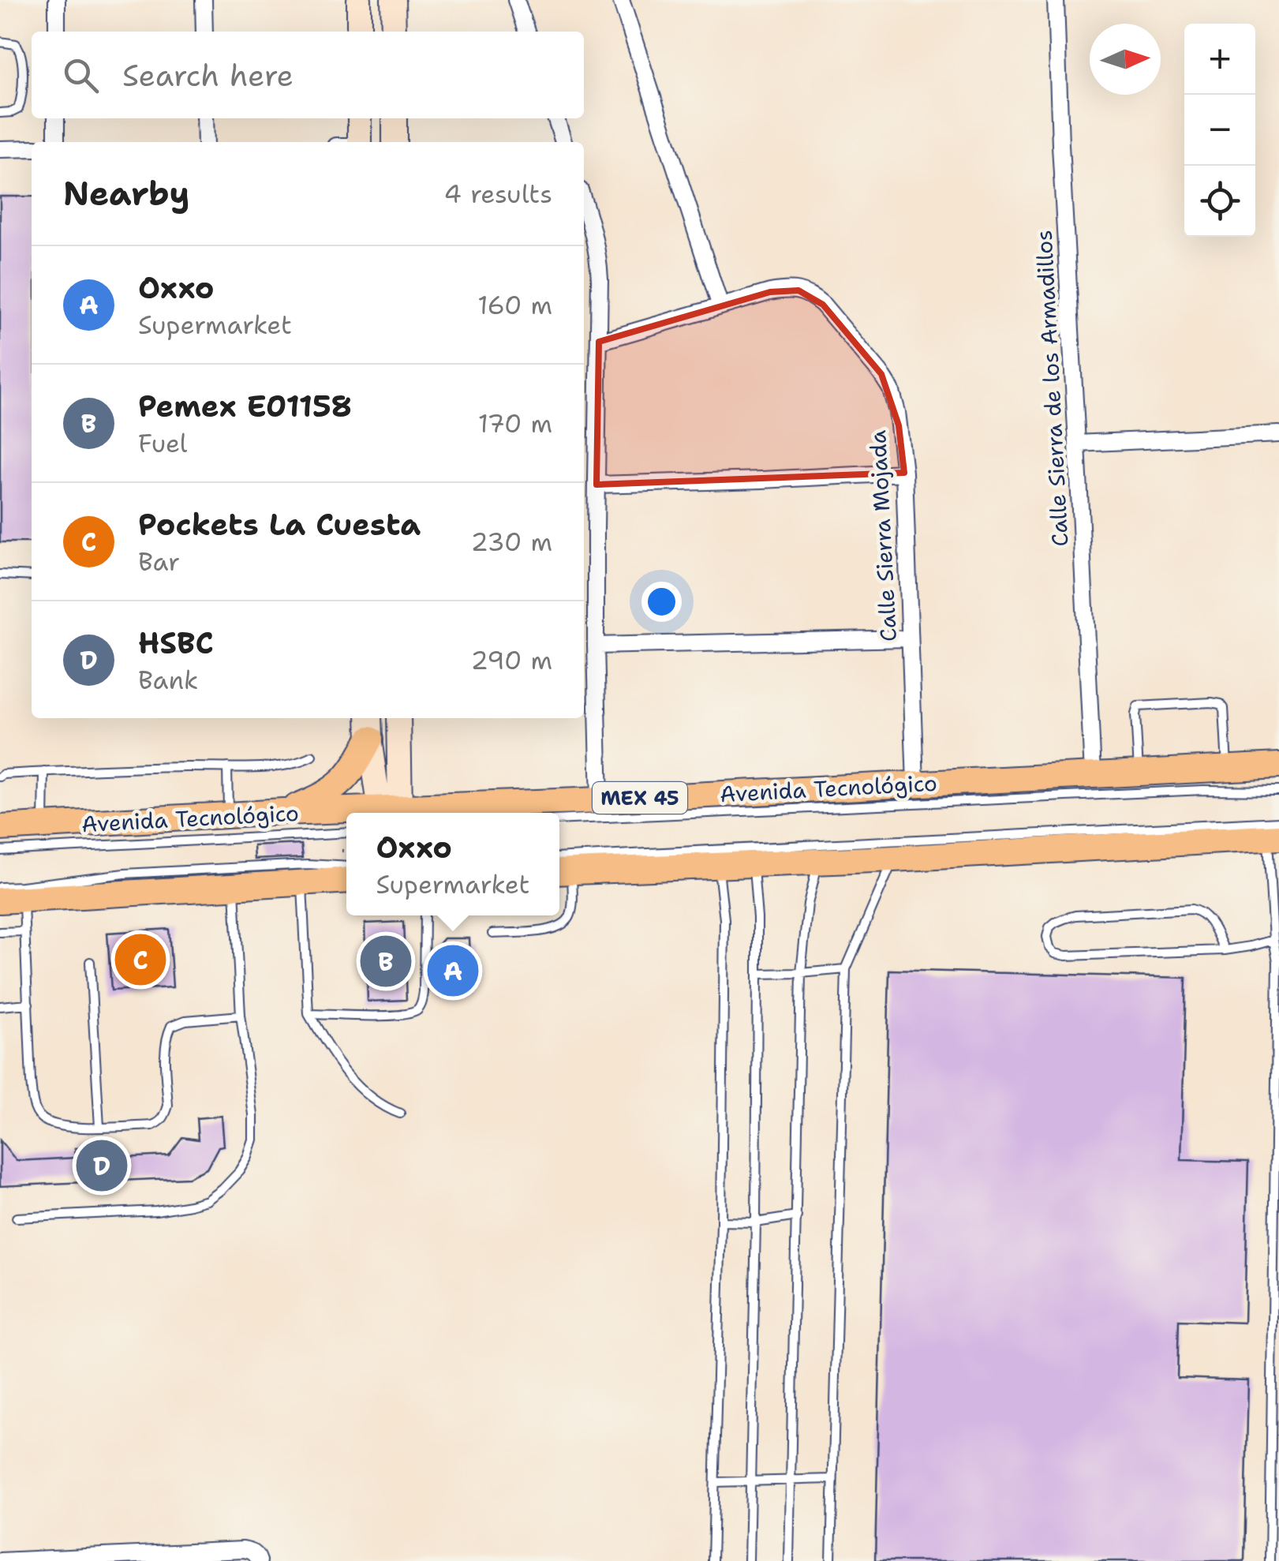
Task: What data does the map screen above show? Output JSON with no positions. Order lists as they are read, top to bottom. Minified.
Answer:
{"streets":{"main road":["Avenida Tecnológico","MEX 45"],"street":["Calle Sierra de los Armadillos","Calle Sierra Mojada"]},"crossings":[["Calle Sierra de los Armadillos","Avenida Tecnológico"],["Calle Sierra Mojada","Avenida Tecnológico"]],"north":"right","page":{"map_buttons":["+","−"],"search":"Search here","heading":["Nearby","4 results"],"list":[{"mark":"A","name":"Oxxo","note":"Supermarket","value":"160 m"},{"mark":"B","name":"Pemex E01158","note":"Fuel","value":"170 m"},{"mark":"C","name":"Pockets La Cuesta","note":"Bar","value":"230 m"},{"mark":"D","name":"HSBC","note":"Bank","value":"290 m"}],"popup":["Oxxo","Supermarket"],"pins":["C","B","A","D"]}}
